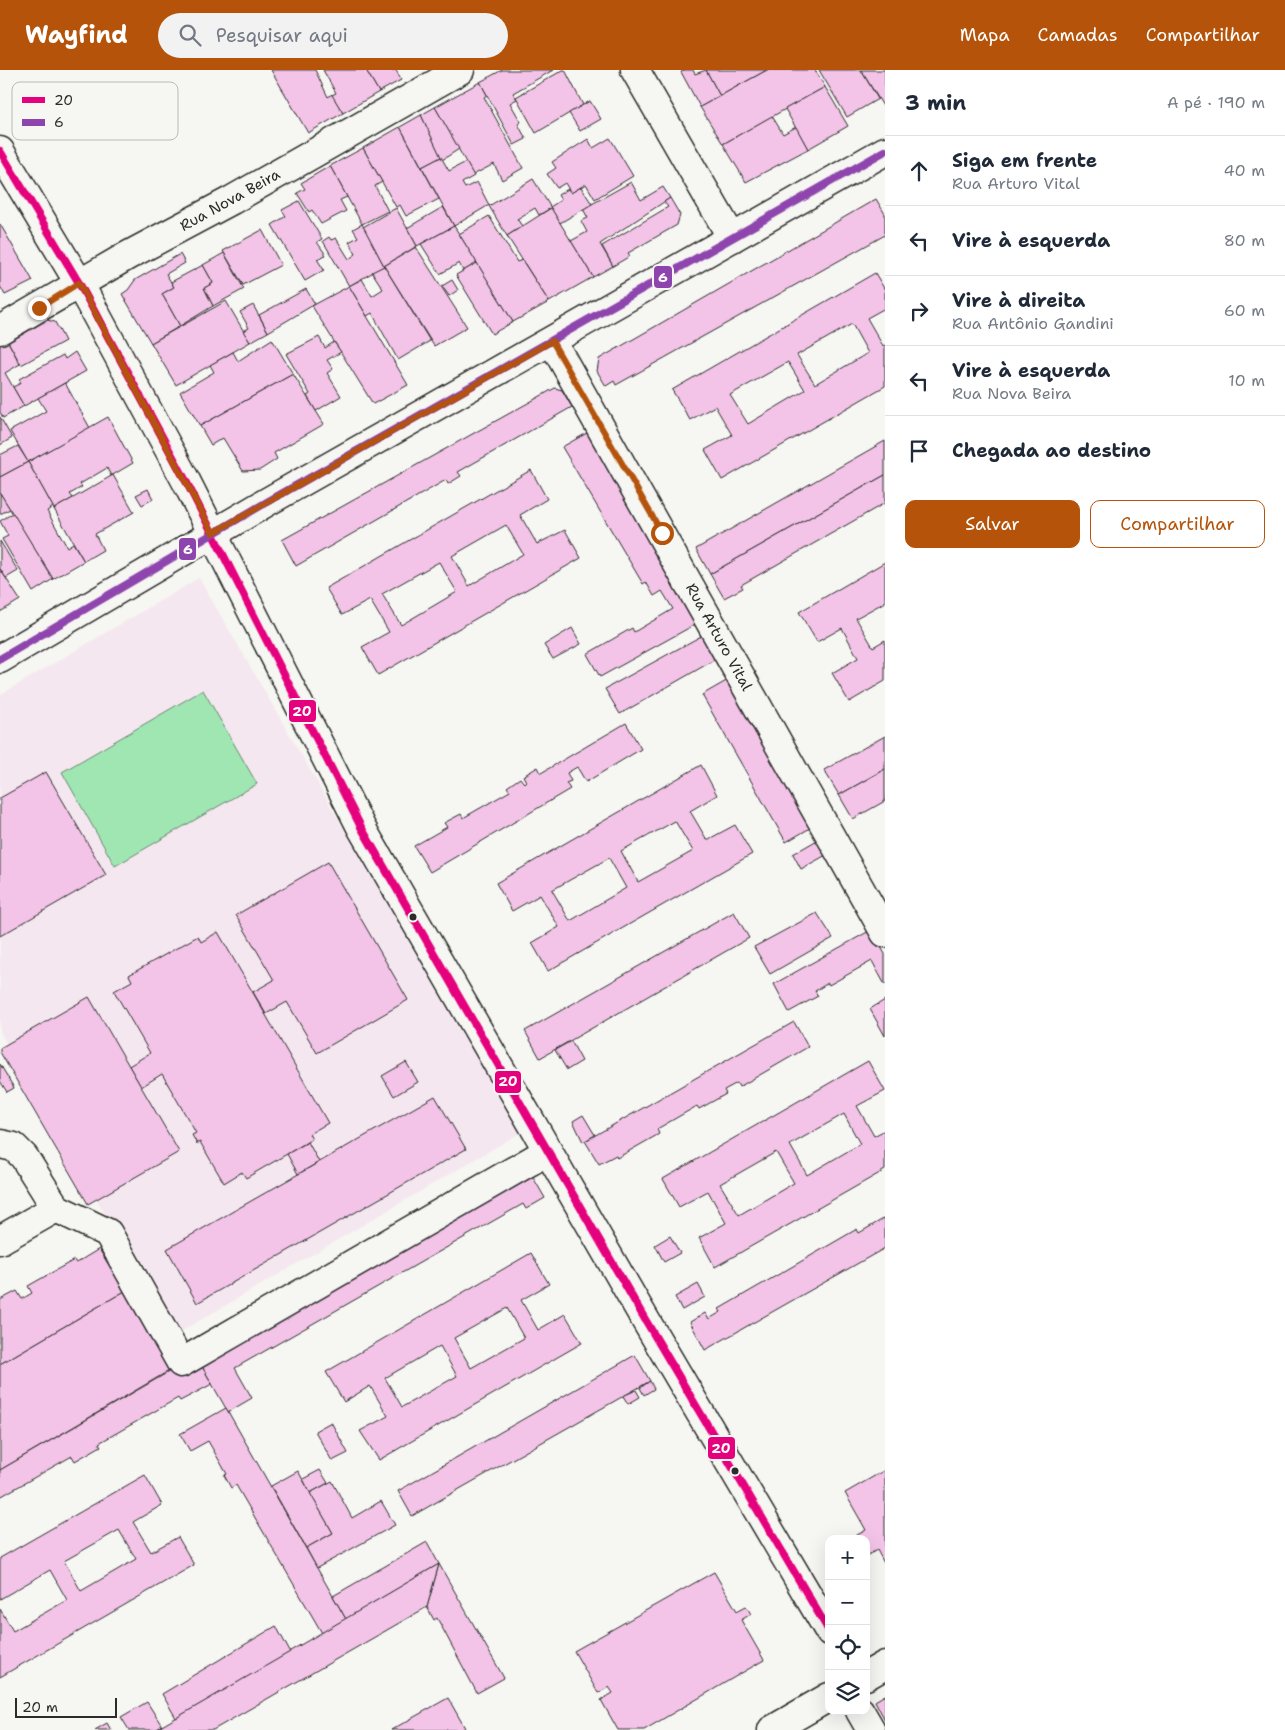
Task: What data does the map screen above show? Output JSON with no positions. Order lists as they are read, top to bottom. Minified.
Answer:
{"streets":{"street":["Rua Nova Beira","Rua Arturo Vital"]},"lines":["transit line 20","transit line 6"],"legend":["20","6"],"scale_bar":"20 m","page":{"header":"Wayfind","search":"Pesquisar aqui","nav":["Mapa","Camadas","Compartilhar"],"heading":["3 min","A pé · 190 m"],"list":[["Siga em frente","Rua Arturo Vital","40 m"],["Vire à esquerda","80 m"],["Vire à direita","Rua Antônio Gandini","60 m"],["Vire à esquerda","Rua Nova Beira","10 m"],"Chegada ao destino"],"buttons":["Salvar","Compartilhar"],"map_buttons":["+","−"],"scale":"20 m"}}
